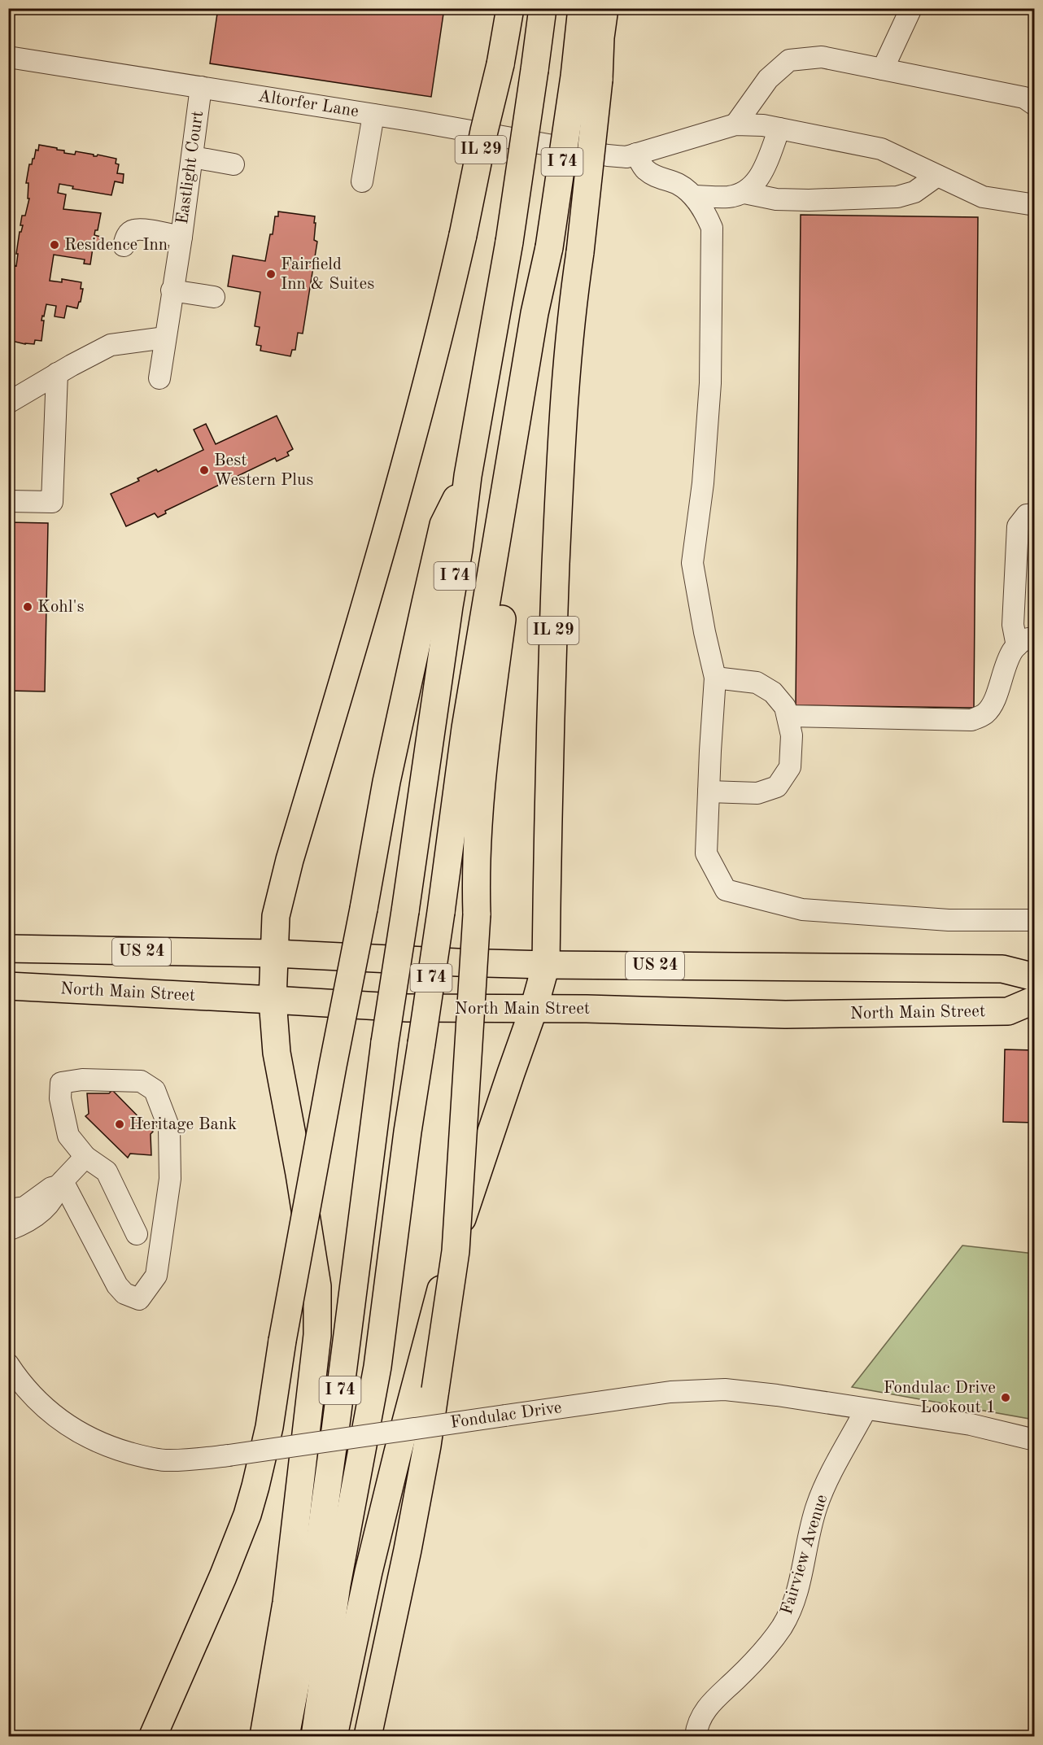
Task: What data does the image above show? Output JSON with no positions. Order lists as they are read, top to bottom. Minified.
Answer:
{"streets":{"main road":["IL 29","I 74","US 24","North Main Street"],"street":["Altorfer Lane","Eastlight Court","Fondulac Drive","Fairview Avenue"]},"crossings":[["Altorfer Lane","Eastlight Court"],["IL 29","I 74"],["IL 29","US 24"],["IL 29","North Main Street"],["Fondulac Drive","Fairview Avenue"]],"places":["Residence Inn","Fairfield Inn & Suites","Best Western Plus","Kohl's","Heritage Bank","Fondulac Drive Lookout 1"]}
